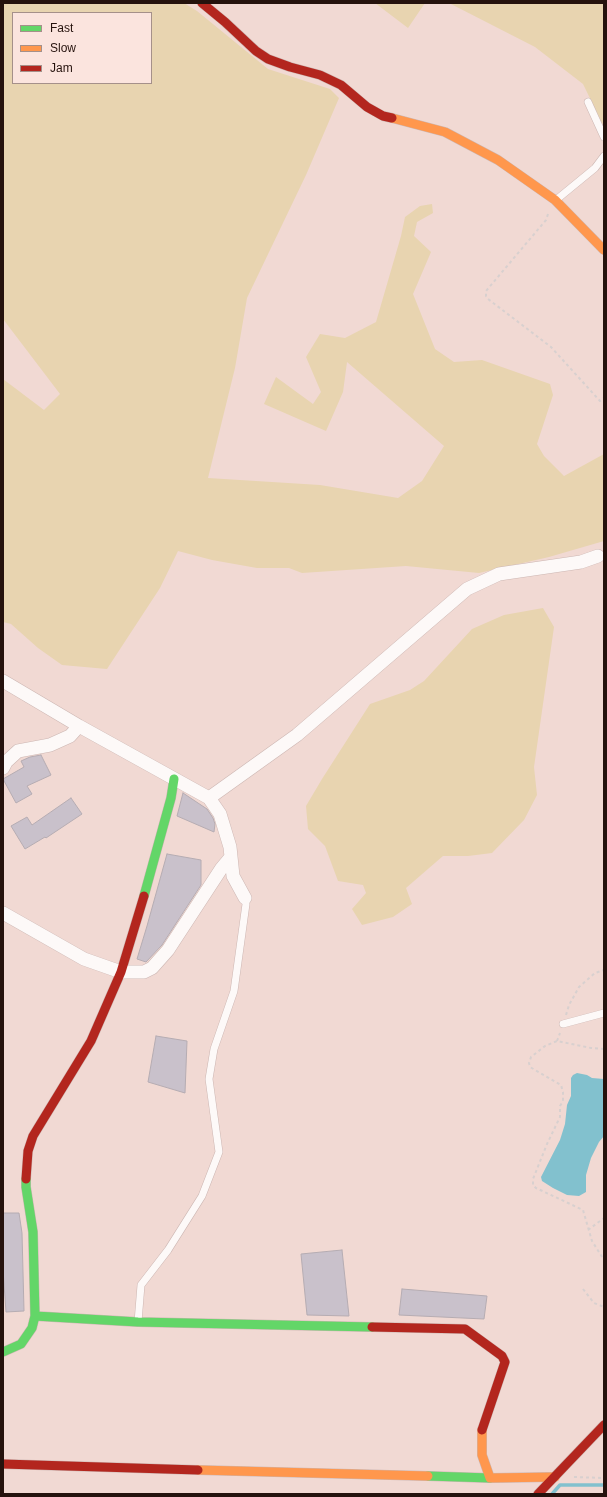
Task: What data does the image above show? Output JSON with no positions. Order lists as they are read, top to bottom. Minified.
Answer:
{"legend":["Fast","Slow","Jam"]}
